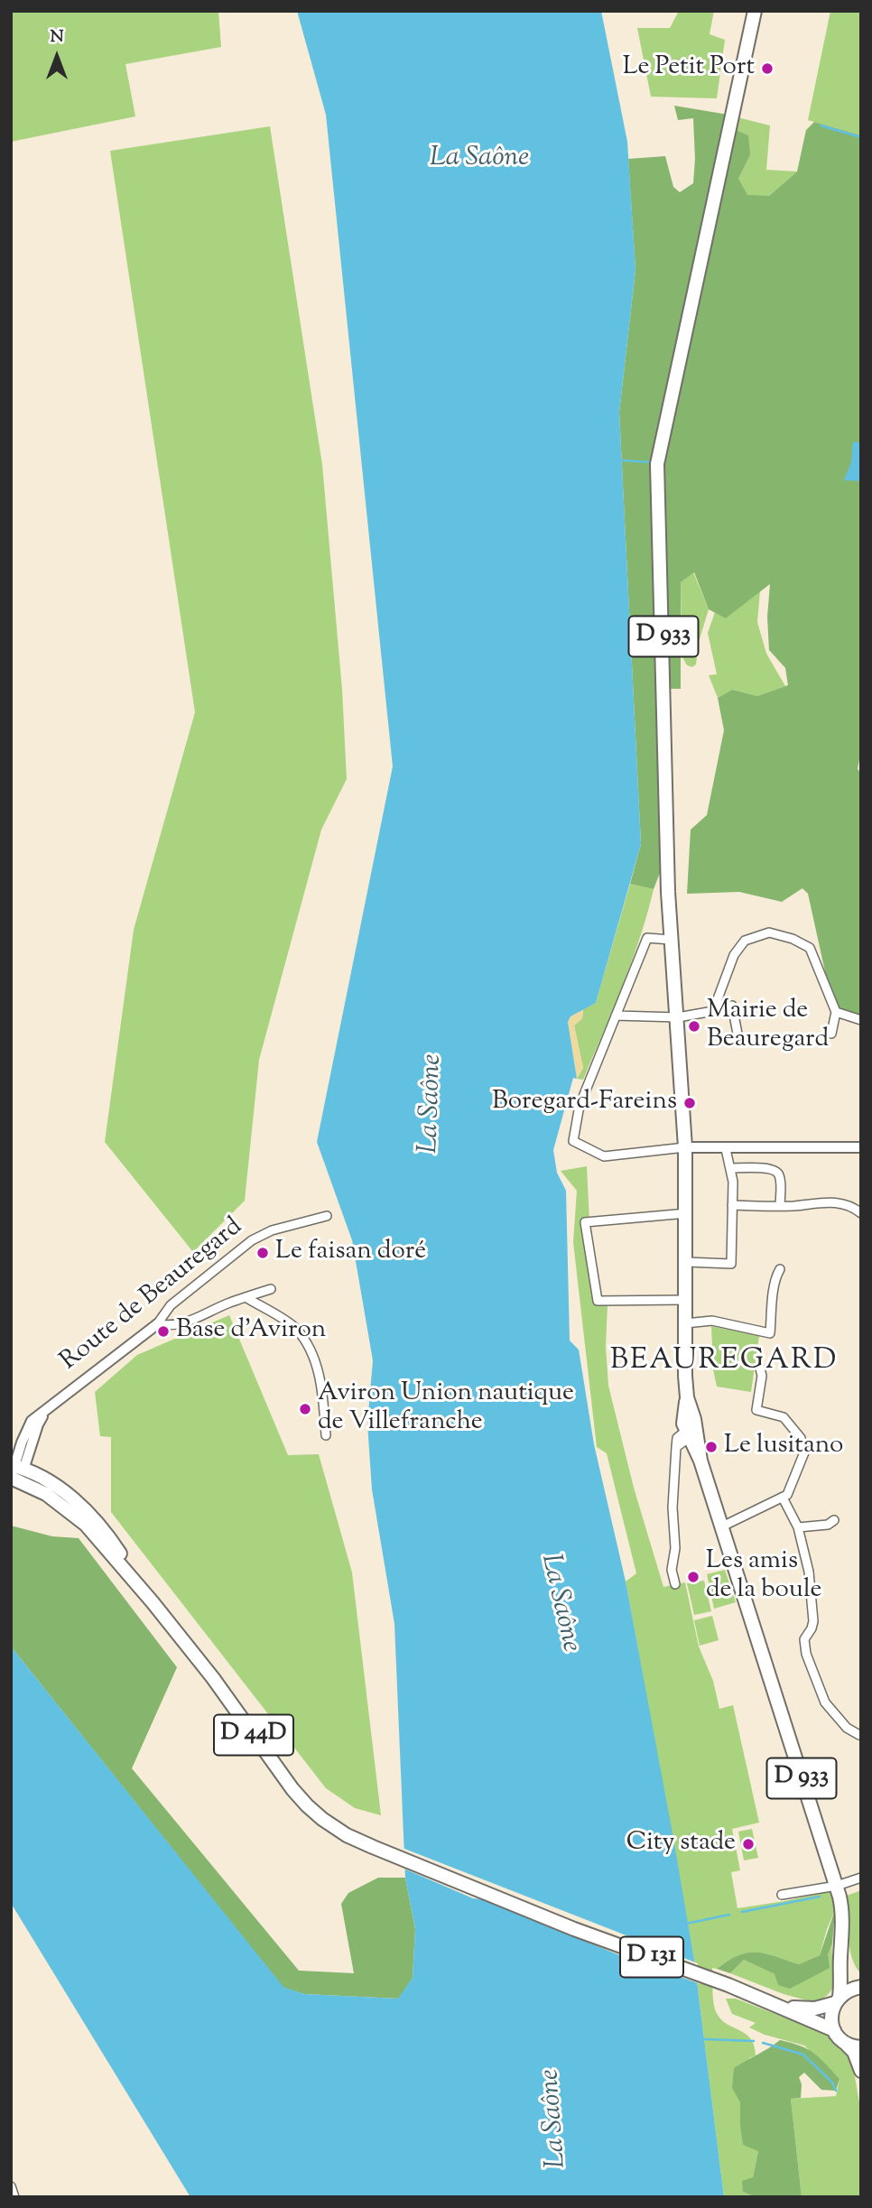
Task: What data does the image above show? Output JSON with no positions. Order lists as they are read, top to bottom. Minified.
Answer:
{"streets":{"main road":["D 933","D 44D","D 131"],"street":["Route de Beauregard"]},"crossings":[["D 933","D 131"],["Route de Beauregard","D 44D"],["D 44D","D 131"]],"districts":["BEAUREGARD"],"water":["La Saône"],"places":["Le Petit Port","Mairie de Beauregard","Boregard-Fareins","Le faisan doré","Base d'Aviron","Aviron Union nautique de Villefranche","Le lusitano","Les amis de la boule","City stade"],"north":"top"}
